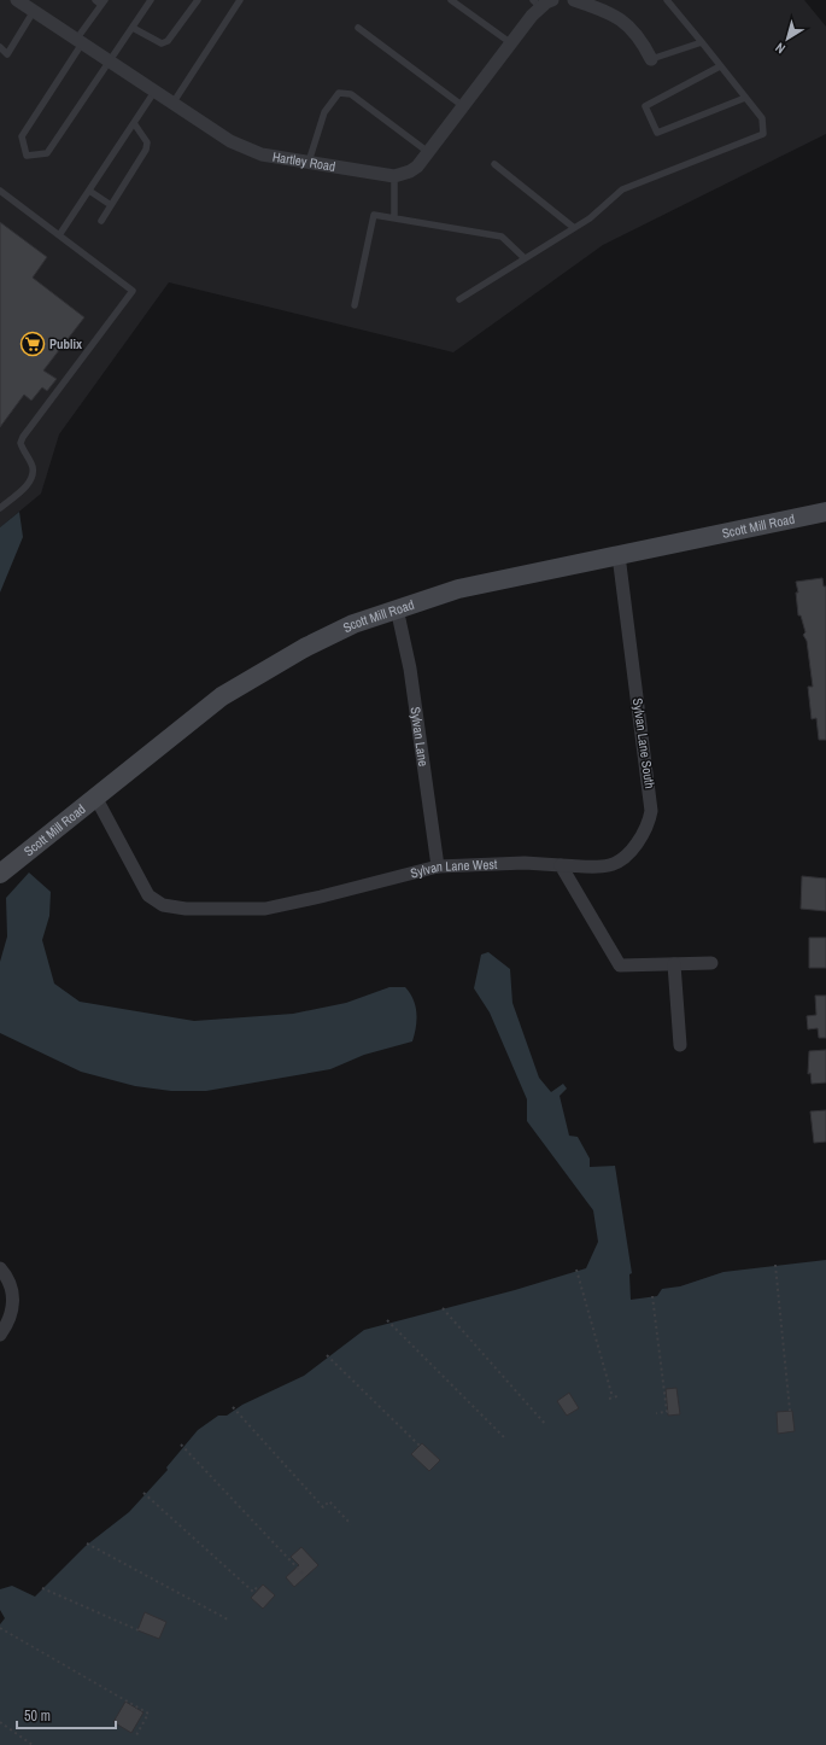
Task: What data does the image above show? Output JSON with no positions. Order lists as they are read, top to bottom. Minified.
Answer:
{"streets":{"street":["Hartley Road","Scott Mill Road","Sylvan Lane","Sylvan Lane South","Sylvan Lane West"]},"crossings":[["Scott Mill Road","Sylvan Lane"],["Scott Mill Road","Sylvan Lane South"],["Scott Mill Road","Sylvan Lane West"],["Sylvan Lane","Sylvan Lane West"],["Sylvan Lane South","Sylvan Lane West"]],"places":{"supermarket":["Publix"]},"scale_bar":"50 m","north":"bottom left"}
